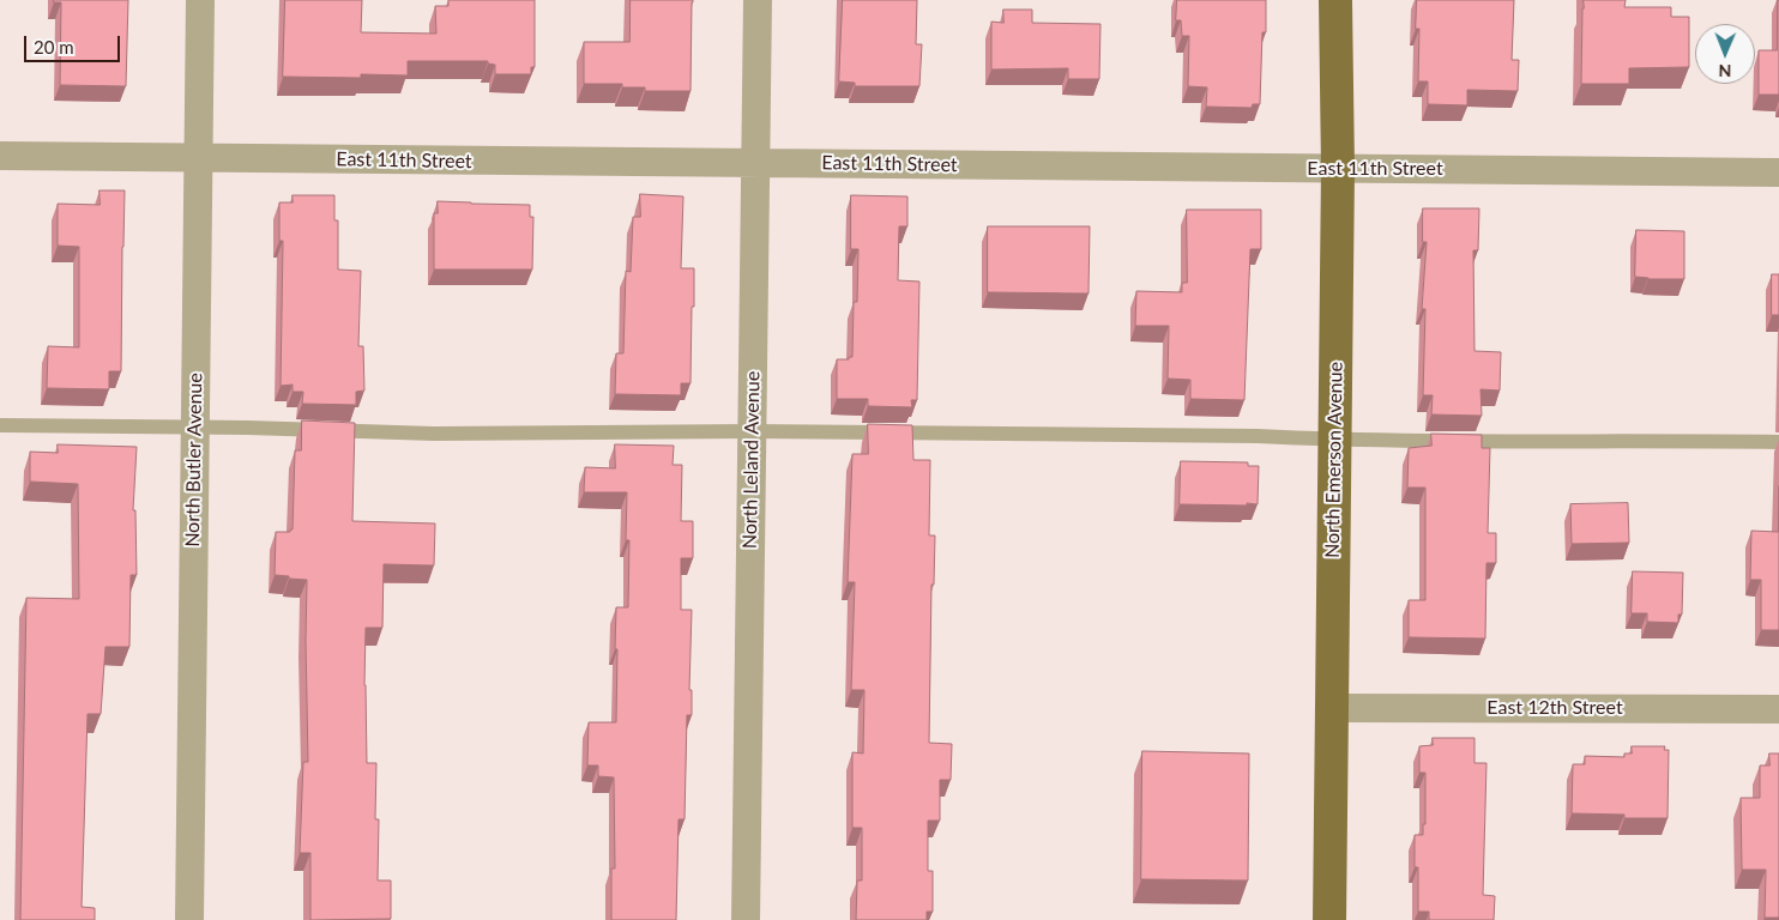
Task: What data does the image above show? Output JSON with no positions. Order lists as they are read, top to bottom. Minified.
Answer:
{"streets":{"main road":["North Emerson Avenue"],"street":["East 11th Street","North Butler Avenue","North Leland Avenue","East 12th Street"]},"crossings":[["East 11th Street","North Butler Avenue"],["East 11th Street","North Leland Avenue"],["East 11th Street","North Emerson Avenue"],["North Emerson Avenue","East 12th Street"]],"scale_bar":"20 m","north":"bottom"}
